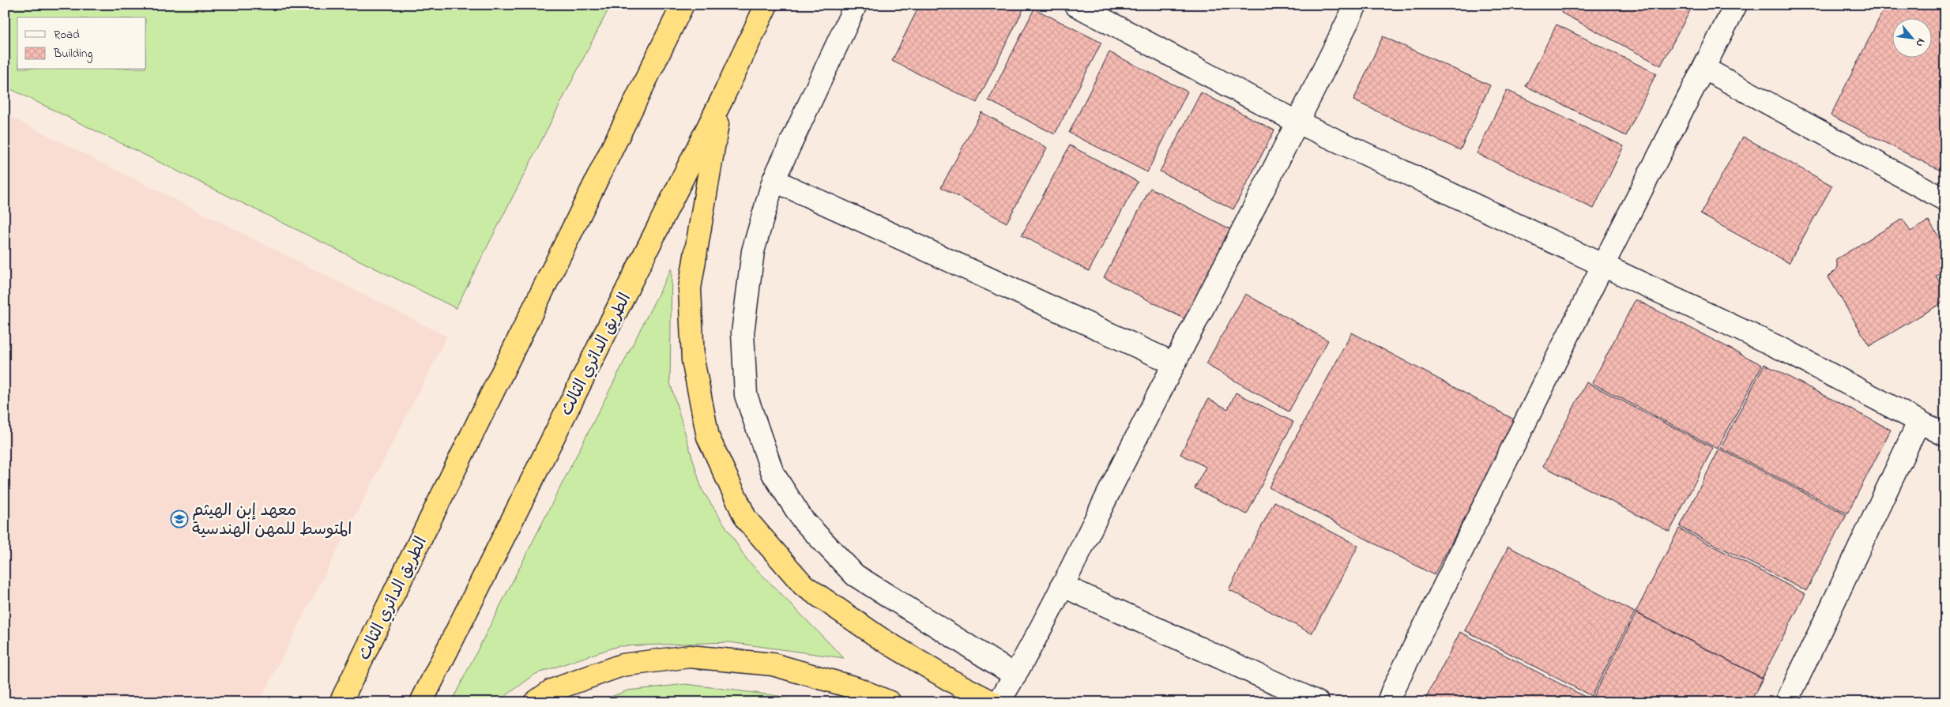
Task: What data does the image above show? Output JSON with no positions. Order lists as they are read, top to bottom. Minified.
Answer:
{"streets":{"highway":["الطريق الدائري الثالث"]},"places":{"school or university":["معهد إبن الهيثم المتوسط للمهن الهندسية"]},"legend":["Road","Building"],"north":"bottom right"}
